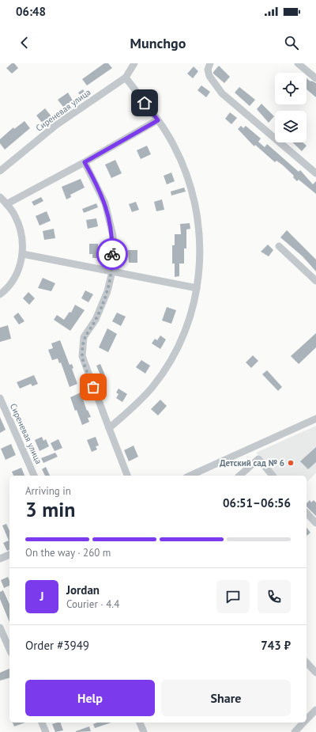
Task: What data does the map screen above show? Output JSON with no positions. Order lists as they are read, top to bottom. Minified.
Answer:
{"streets":{"street":["Сиреневая улица"]},"places":["Детский сад № 6"],"page":{"status":"06:48","header":"Munchgo","heading":["3 min","Arriving in","06:51–06:56"],"panel":["Jordan","Courier · 4.4","Order #3949","743 ₽"],"bar":"On the way · 260 m","round":"J","buttons":["Help","Share"]}}
